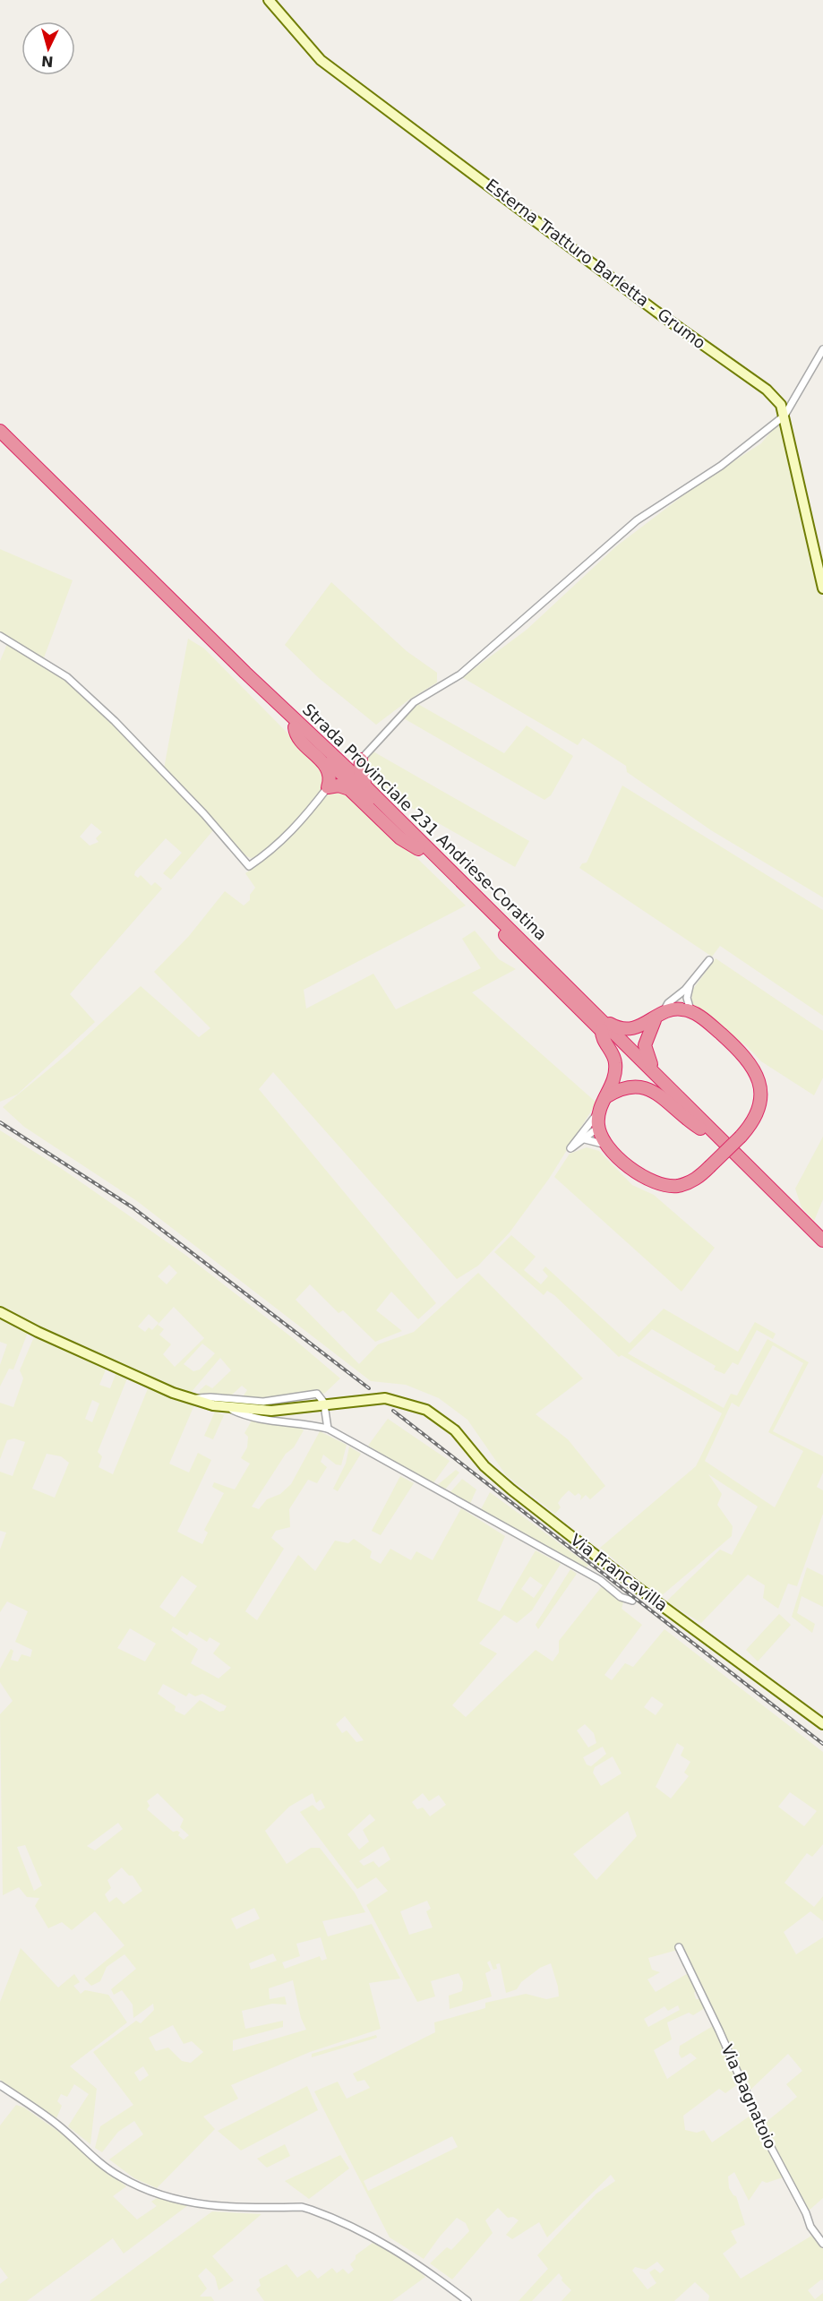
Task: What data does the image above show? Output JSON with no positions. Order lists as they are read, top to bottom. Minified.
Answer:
{"streets":{"highway":["Strada Provinciale 231 Andriese-Coratina"],"street":["Esterna Tratturo Barletta - Grumo","Via Francavilla","Via Bagnatoio"]},"north":"bottom"}
